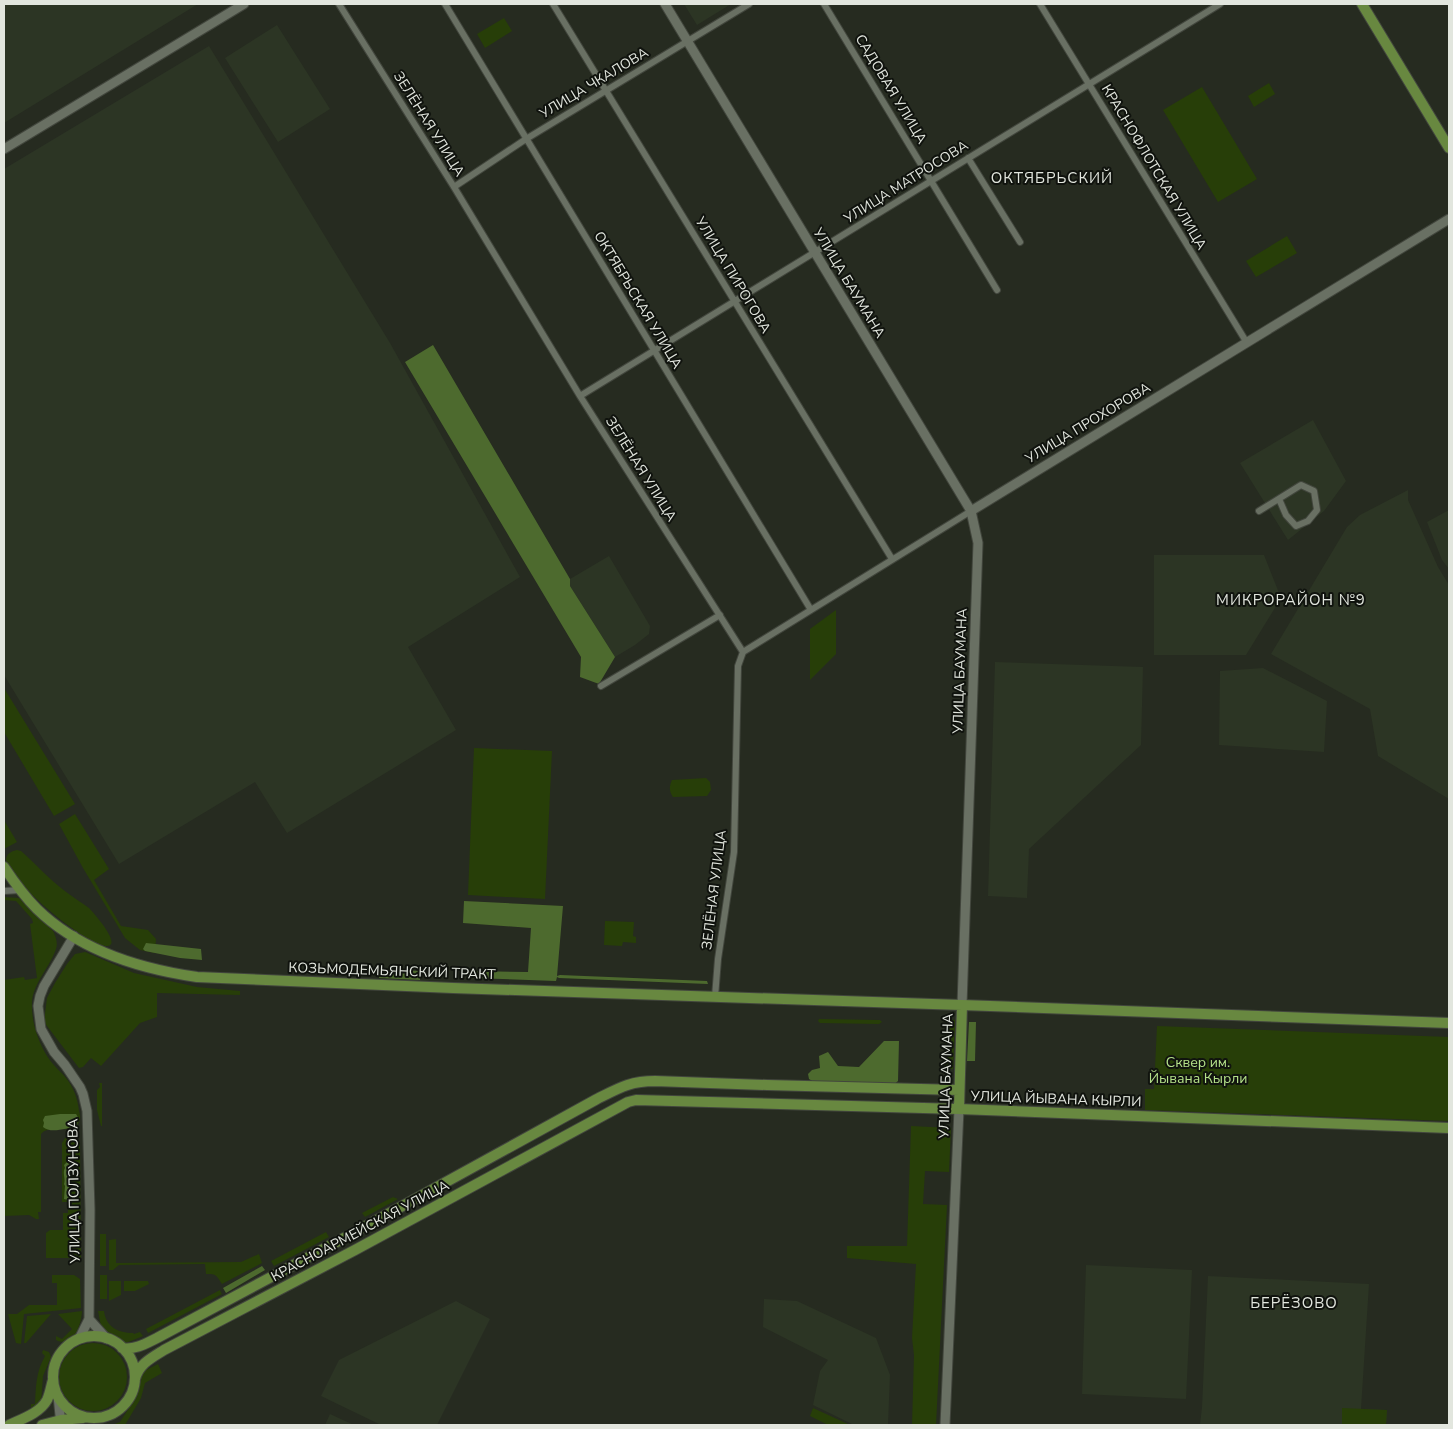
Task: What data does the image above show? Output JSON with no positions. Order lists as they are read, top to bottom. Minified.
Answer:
{"streets":{"main road":["УЛИЦА БАУМАНА","КОЗЬМОДЕМЬЯНСКИЙ ТРАКТ","УЛИЦА ЙЫВАНА КЫРЛИ","КРАСНОАРМЕЙСКАЯ УЛИЦА"],"street":["УЛИЦА ЧКАЛОВА","САДОВАЯ УЛИЦА","ЗЕЛЁНАЯ УЛИЦА","КРАСНОФЛОТСКАЯ УЛИЦА","УЛИЦА МАТРОСОВА","УЛИЦА ПИРОГОВА","ОКТЯБРЬСКАЯ УЛИЦА","УЛИЦА ПРОХОРОВА","УЛИЦА ПОЛЗУНОВА"]},"crossings":[["УЛИЦА ЧКАЛОВА","ЗЕЛЁНАЯ УЛИЦА"],["УЛИЦА ЧКАЛОВА","УЛИЦА ПИРОГОВА"],["УЛИЦА ЧКАЛОВА","УЛИЦА БАУМАНА"],["УЛИЦА ЧКАЛОВА","ОКТЯБРЬСКАЯ УЛИЦА"],["САДОВАЯ УЛИЦА","УЛИЦА МАТРОСОВА"],["ЗЕЛЁНАЯ УЛИЦА","УЛИЦА МАТРОСОВА"],["ЗЕЛЁНАЯ УЛИЦА","УЛИЦА ПРОХОРОВА"],["ЗЕЛЁНАЯ УЛИЦА","КОЗЬМОДЕМЬЯНСКИЙ ТРАКТ"],["КРАСНОФЛОТСКАЯ УЛИЦА","УЛИЦА МАТРОСОВА"],["КРАСНОФЛОТСКАЯ УЛИЦА","УЛИЦА ПРОХОРОВА"],["УЛИЦА МАТРОСОВА","УЛИЦА ПИРОГОВА"],["УЛИЦА МАТРОСОВА","УЛИЦА БАУМАНА"],["УЛИЦА МАТРОСОВА","ОКТЯБРЬСКАЯ УЛИЦА"],["УЛИЦА ПИРОГОВА","УЛИЦА ПРОХОРОВА"],["УЛИЦА БАУМАНА","УЛИЦА ПРОХОРОВА"],["УЛИЦА БАУМАНА","УЛИЦА ЙЫВАНА КЫРЛИ"],["ОКТЯБРЬСКАЯ УЛИЦА","УЛИЦА ПРОХОРОВА"],["КОЗЬМОДЕМЬЯНСКИЙ ТРАКТ","УЛИЦА ПОЛЗУНОВА"],["УЛИЦА ЙЫВАНА КЫРЛИ","КРАСНОАРМЕЙСКАЯ УЛИЦА"],["УЛИЦА ПОЛЗУНОВА","КРАСНОАРМЕЙСКАЯ УЛИЦА"]],"districts":["ОКТЯБРЬСКИЙ","МИКРОРАЙОН №9","БЕРЁЗОВО"],"parks":["Сквер им. Йывана Кырли"]}
